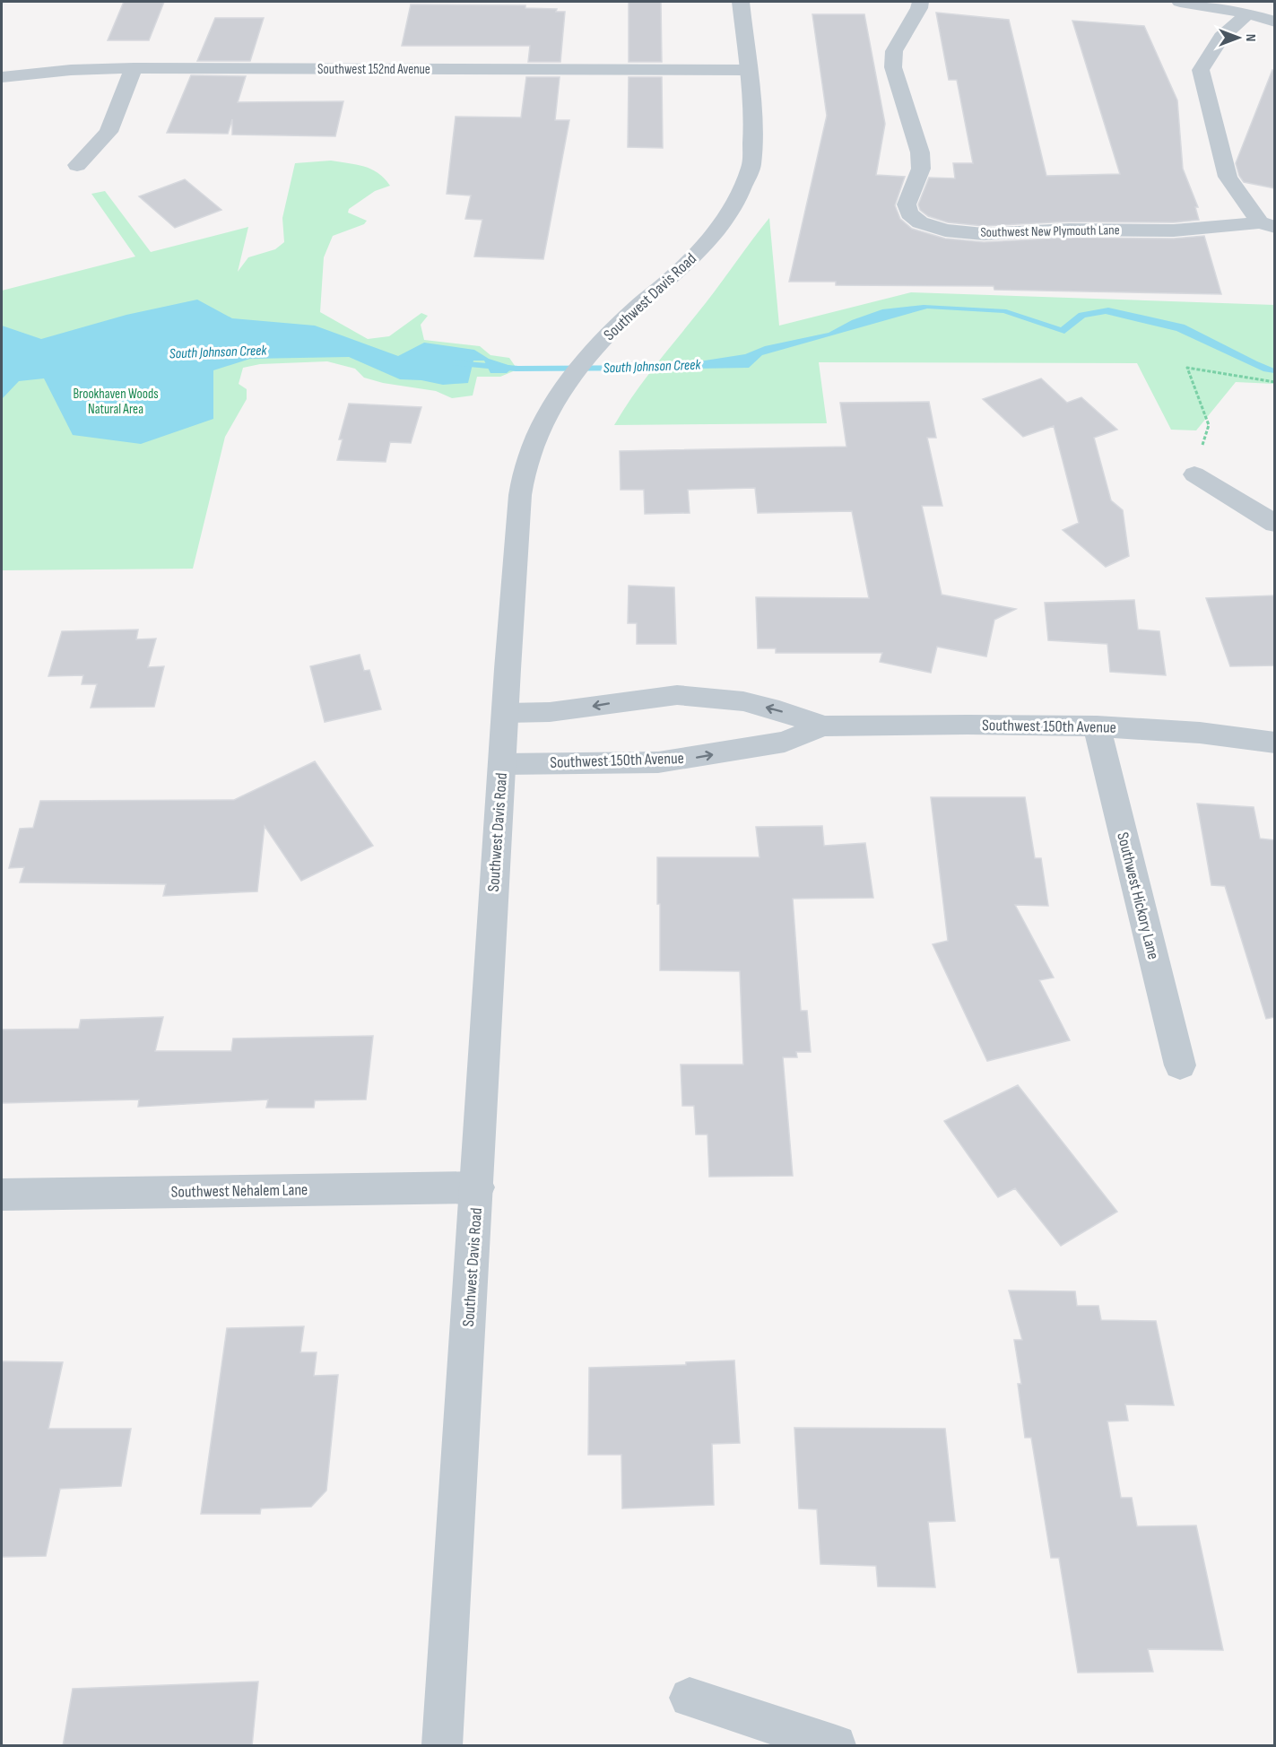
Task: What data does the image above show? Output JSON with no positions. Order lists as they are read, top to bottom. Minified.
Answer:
{"streets":{"street":["Southwest 152nd Avenue","Southwest New Plymouth Lane","Southwest Davis Road","Southwest 150th Avenue","Southwest Hickory Lane","Southwest Nehalem Lane"]},"crossings":[["Southwest 152nd Avenue","Southwest Davis Road"],["Southwest Davis Road","Southwest 150th Avenue"],["Southwest Davis Road","Southwest Nehalem Lane"],["Southwest 150th Avenue","Southwest Hickory Lane"]],"water":["South Johnson Creek"],"parks":["Brookhaven Woods Natural Area"],"north":"right"}
